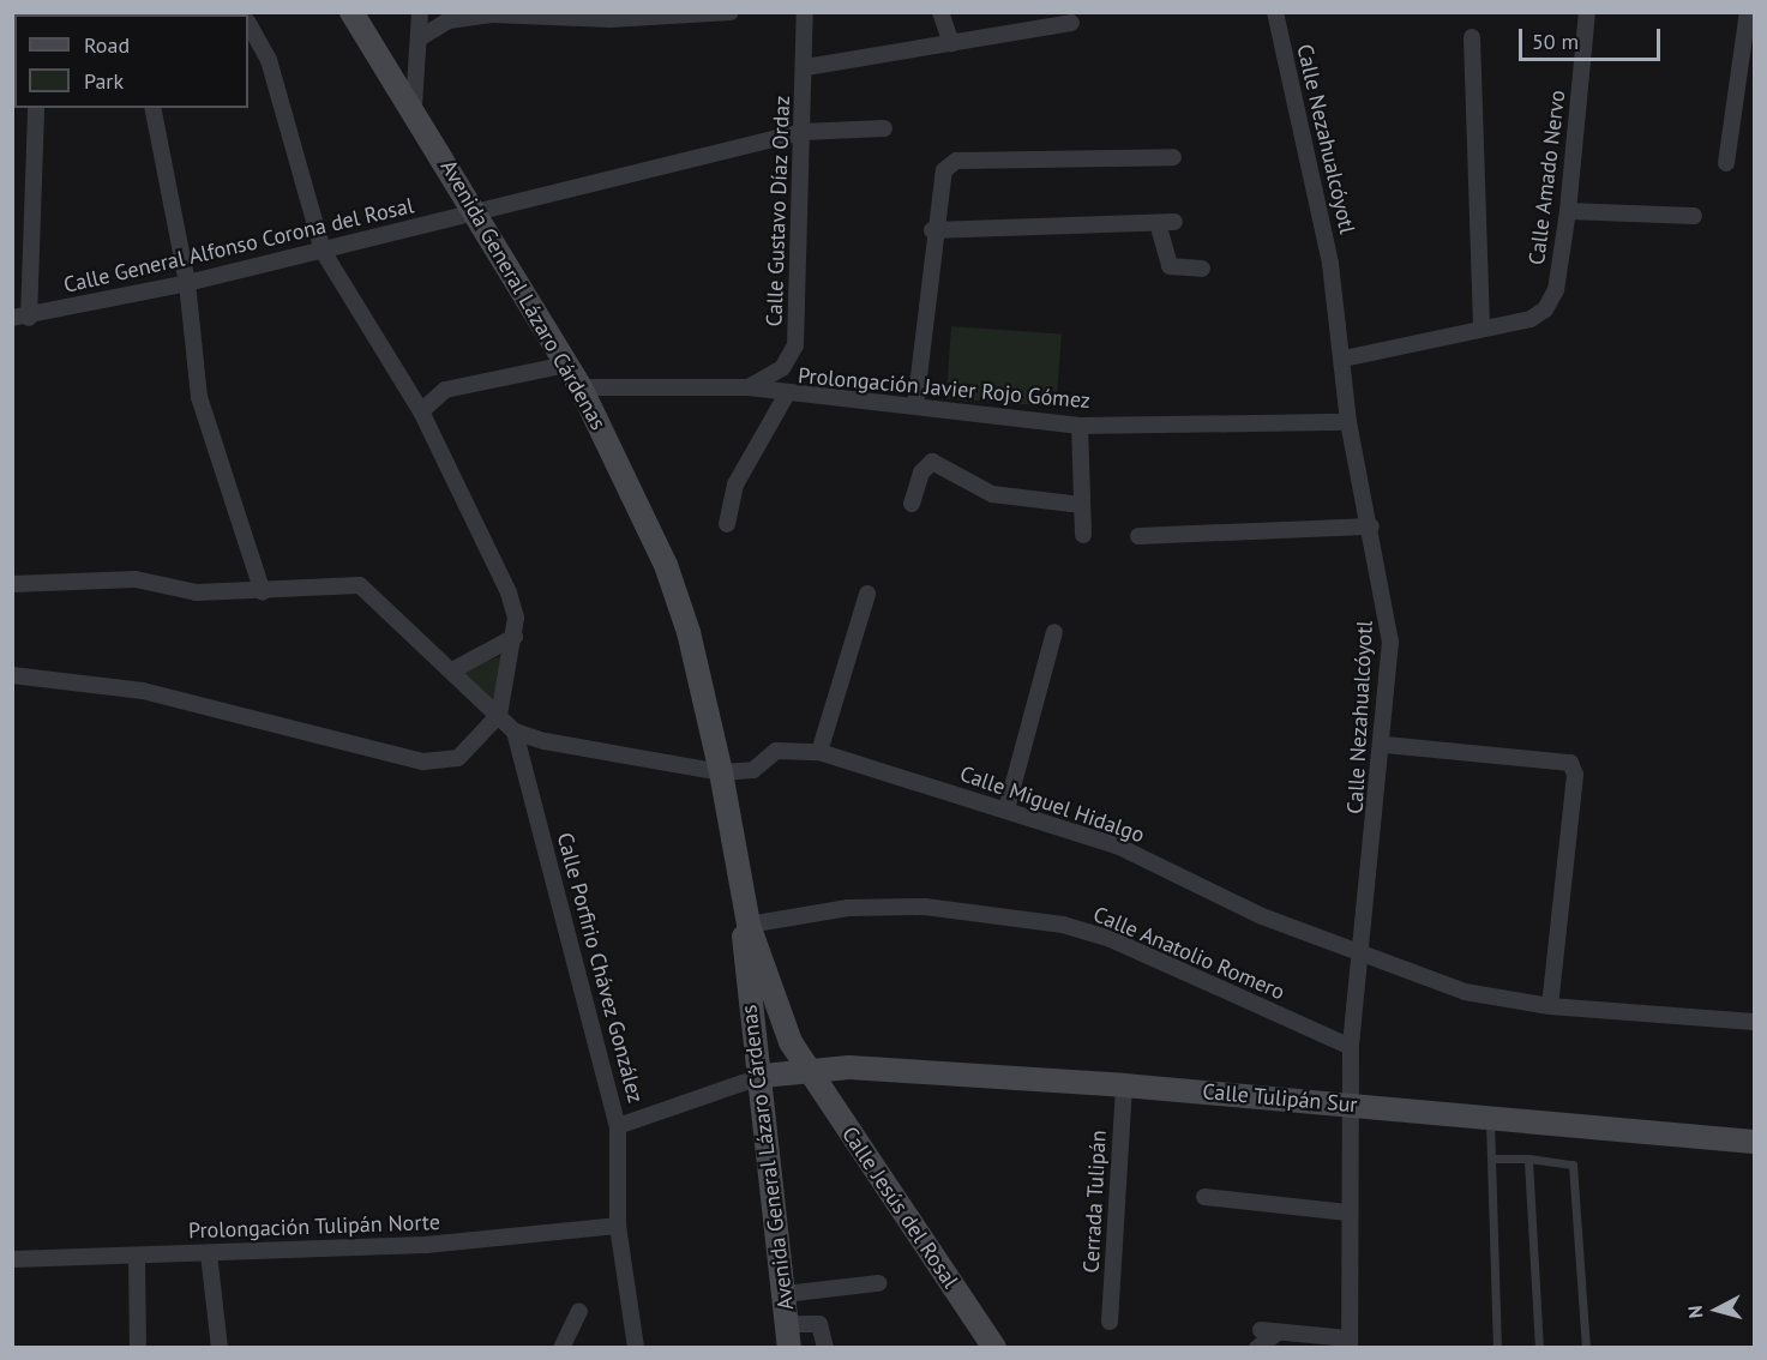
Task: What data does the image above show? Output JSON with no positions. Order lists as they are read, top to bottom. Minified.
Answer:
{"streets":{"street":["Calle Nezahualcóyotl","Calle Amado Nervo","Calle Gustavo Díaz Ordaz","Calle General Alfonso Corona del Rosal","Avenida General Lázaro Cárdenas","Prolongación Javier Rojo Gómez","Calle Miguel Hidalgo","Calle Anatolio Romero","Calle Porfirio Chávez González","Calle Tulipán Sur","Cerrada Tulipán","Calle Jesús del Rosal","Prolongación Tulipán Norte"]},"crossings":[["Calle Nezahualcóyotl","Calle Amado Nervo"],["Calle Nezahualcóyotl","Prolongación Javier Rojo Gómez"],["Calle Nezahualcóyotl","Calle Miguel Hidalgo"],["Calle Nezahualcóyotl","Calle Anatolio Romero"],["Calle Nezahualcóyotl","Calle Tulipán Sur"],["Calle Gustavo Díaz Ordaz","Calle General Alfonso Corona del Rosal"],["Calle Gustavo Díaz Ordaz","Prolongación Javier Rojo Gómez"],["Calle General Alfonso Corona del Rosal","Avenida General Lázaro Cárdenas"],["Avenida General Lázaro Cárdenas","Prolongación Javier Rojo Gómez"],["Avenida General Lázaro Cárdenas","Calle Miguel Hidalgo"],["Avenida General Lázaro Cárdenas","Calle Anatolio Romero"],["Avenida General Lázaro Cárdenas","Calle Tulipán Sur"],["Avenida General Lázaro Cárdenas","Calle Jesús del Rosal"],["Calle Miguel Hidalgo","Calle Porfirio Chávez González"],["Calle Porfirio Chávez González","Prolongación Tulipán Norte"],["Calle Tulipán Sur","Cerrada Tulipán"],["Calle Tulipán Sur","Calle Jesús del Rosal"]],"legend":["Road","Park"],"scale_bar":"50 m","north":"left"}
